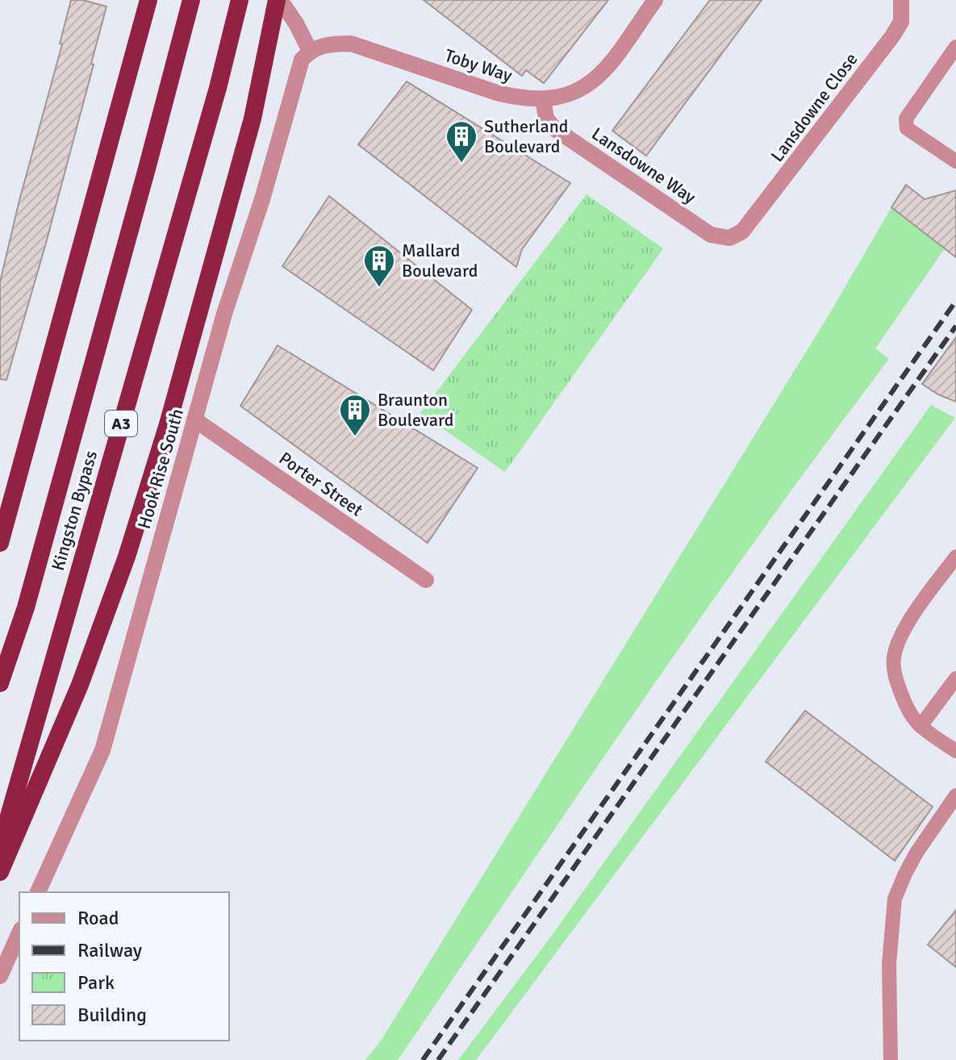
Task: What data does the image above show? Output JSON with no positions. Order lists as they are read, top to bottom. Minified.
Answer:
{"streets":{"highway":["A3","Kingston Bypass"],"street":["Toby Way","Lansdowne Close","Lansdowne Way","Hook Rise South","Porter Street"]},"crossings":[["Toby Way","Lansdowne Way"],["Toby Way","Hook Rise South"],["Lansdowne Close","Lansdowne Way"],["Hook Rise South","Porter Street"]],"places":{"building":["Sutherland Boulevard","Mallard Boulevard","Braunton Boulevard"]},"legend":["Road","Railway","Park","Building"]}
